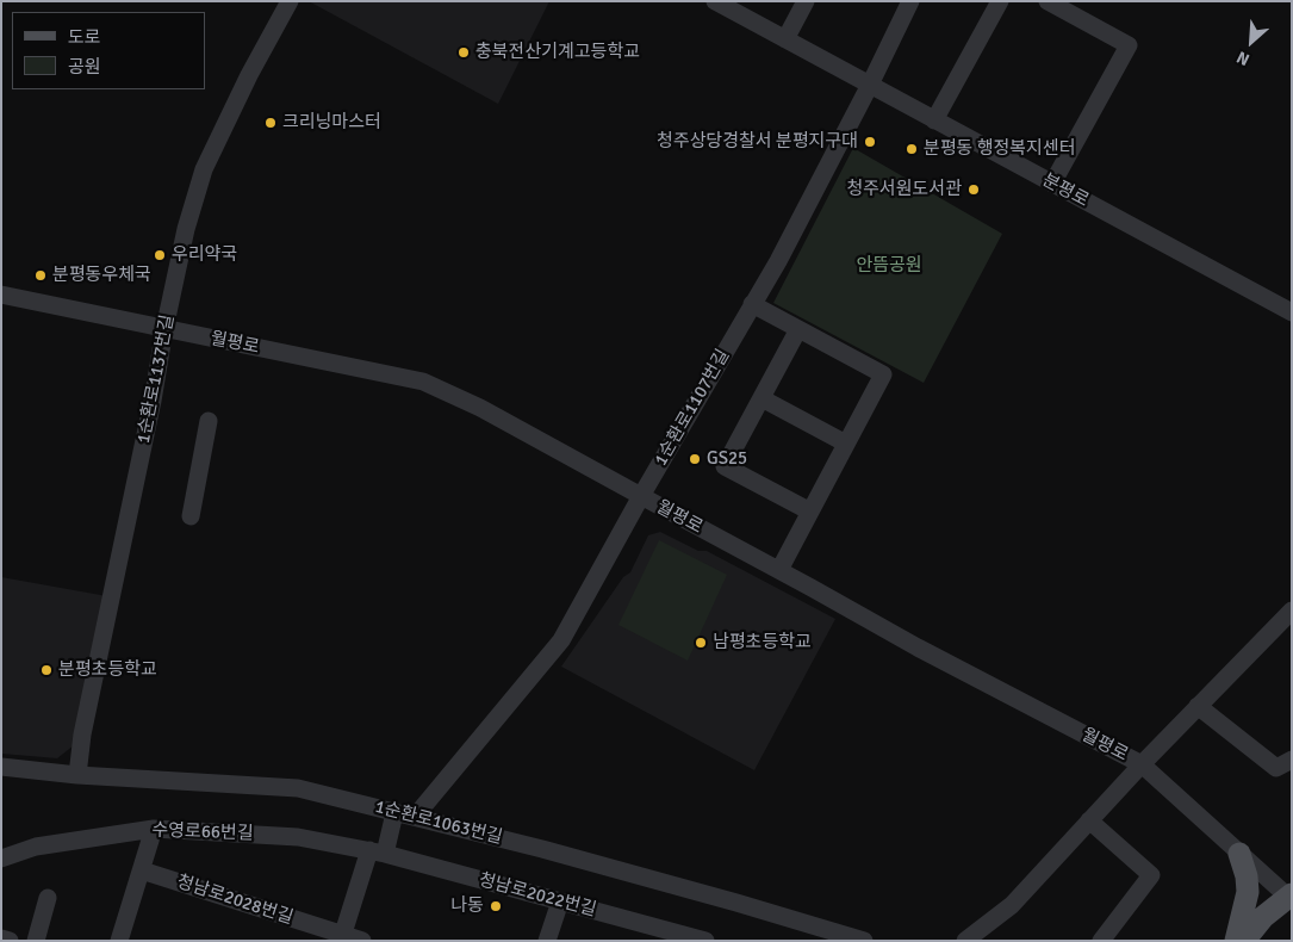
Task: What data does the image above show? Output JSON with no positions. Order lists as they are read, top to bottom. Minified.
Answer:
{"streets":{"street":["분평로","월평로","1순환로1137번길","1순환로1107번길","1순환로1063번길","수영로66번길","청남로2022번길","청남로2028번길"]},"crossings":[["분평로","1순환로1107번길"],["월평로","1순환로1137번길"],["월평로","1순환로1107번길"],["1순환로1137번길","1순환로1063번길"],["1순환로1107번길","1순환로1063번길"],["수영로66번길","청남로2022번길"]],"parks":["안뜸공원"],"places":["충북전산기계고등학교","크리닝마스터","청주상당경찰서 분평지구대","분평동 행정복지센터","청주서원도서관","우리약국","분평동우체국","GS25","남평초등학교","분평초등학교","나동"],"legend":["도로","공원"],"north":"bottom left"}
